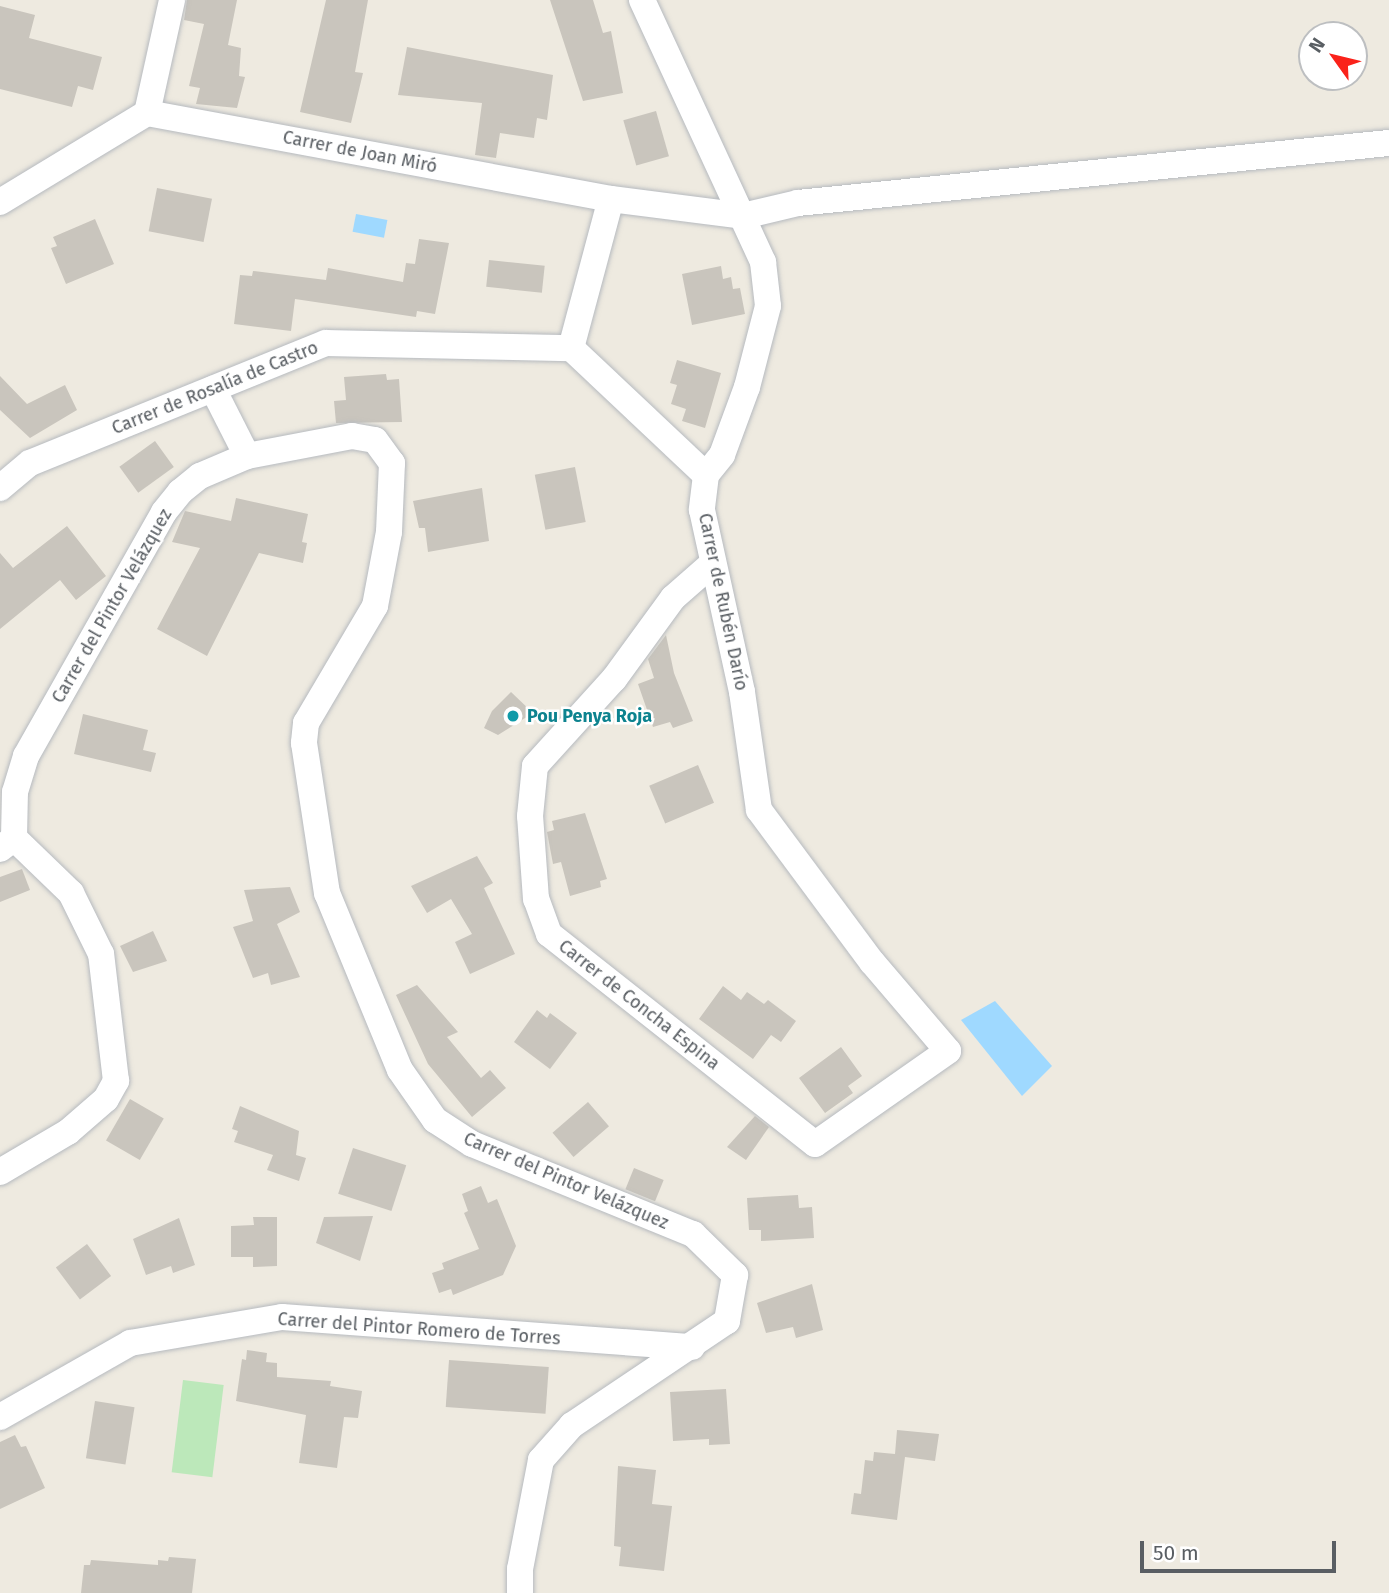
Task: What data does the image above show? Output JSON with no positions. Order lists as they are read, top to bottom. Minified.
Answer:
{"streets":{"street":["Carrer de Joan Miró","Carrer de Rosalía de Castro","Carrer de Rubén Darío","Carrer del Pintor Velázquez","Carrer de Concha Espina","Carrer del Pintor Romero de Torres"]},"crossings":[["Carrer de Joan Miró","Carrer de Rubén Darío"],["Carrer de Rubén Darío","Carrer de Concha Espina"],["Carrer del Pintor Velázquez","Carrer del Pintor Romero de Torres"]],"places":["Pou Penya Roja"],"scale_bar":"50 m","north":"top left"}
